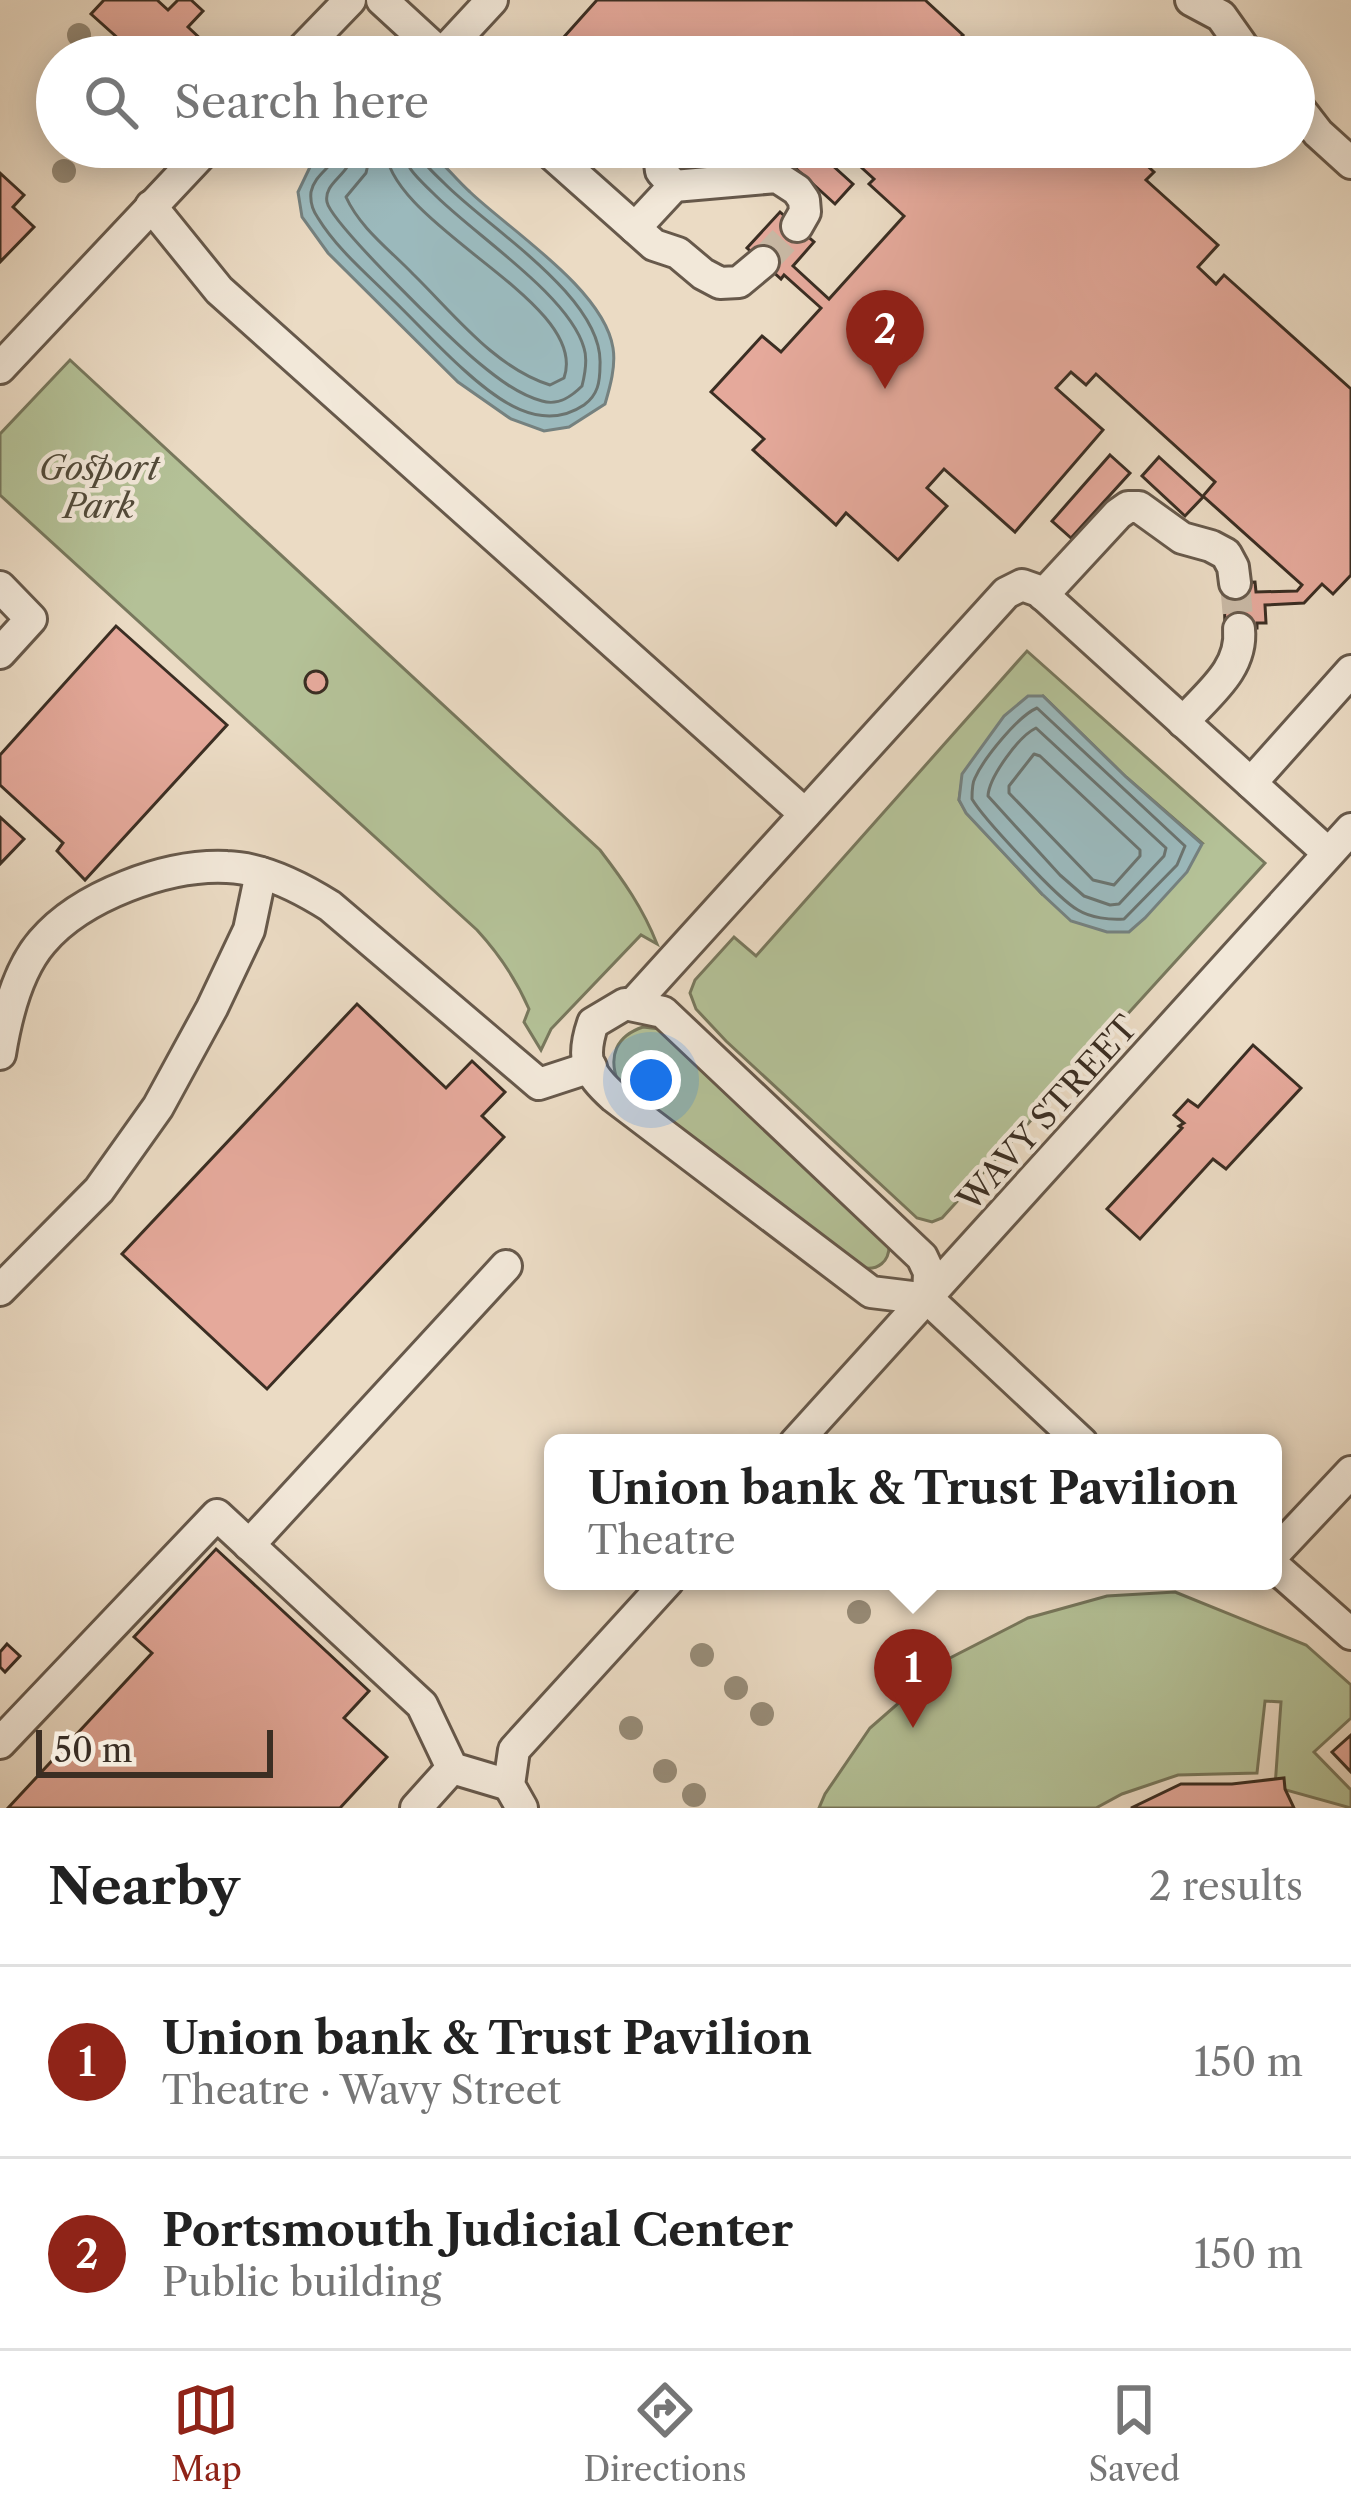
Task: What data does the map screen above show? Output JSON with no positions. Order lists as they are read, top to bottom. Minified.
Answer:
{"streets":{"street":["WAVY STREET"]},"parks":["Gosport Park"],"scale_bar":"50 m","page":{"search":"Search here","pins":["2","1"],"popup":["Union bank & Trust Pavilion","Theatre"],"scale":"50 m","heading":["Nearby","2 results"],"list":[{"mark":"1","name":"Union bank & Trust Pavilion","note":"Theatre · Wavy Street","value":"150 m"},{"mark":"2","name":"Portsmouth Judicial Center","note":"Public building","value":"150 m"}],"nav":["Map","Directions","Saved"]}}
